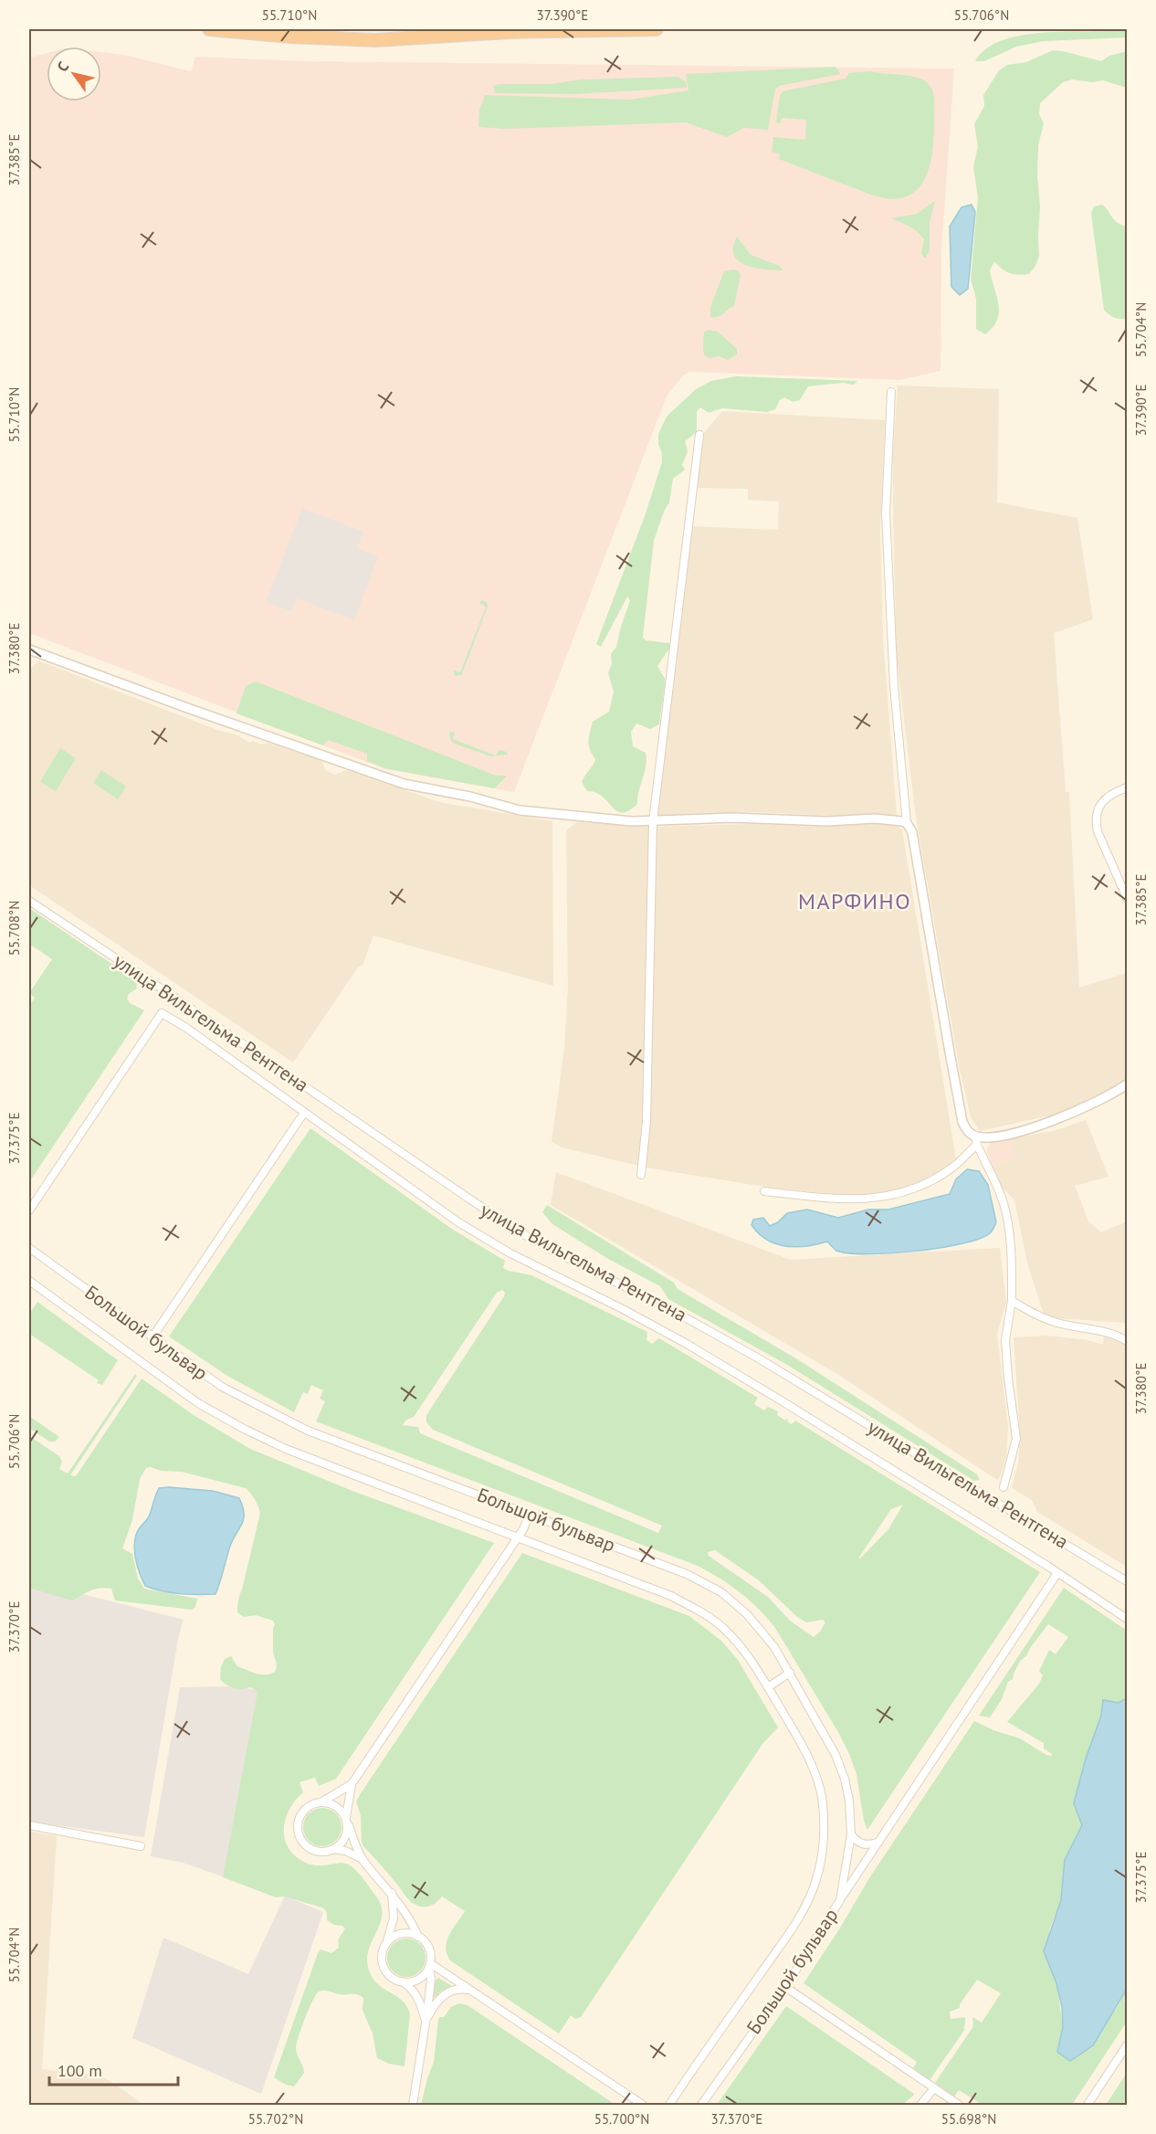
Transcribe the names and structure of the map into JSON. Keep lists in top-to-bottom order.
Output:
{
  "streets": {
    "street": ["улица Вильгельма Рентгена", "Большой бульвар"]
  },
  "districts": ["МАРФИНО"],
  "scale_bar": "100 m",
  "north": "top left",
  "coordinates": [
    "55.710°N",
    "37.390°E",
    "55.706°N",
    "37.385°E",
    "55.704°N",
    "37.380°E",
    "55.708°N",
    "37.375°E",
    "37.370°E",
    "55.702°N",
    "55.700°N",
    "55.698°N"
  ]
}
